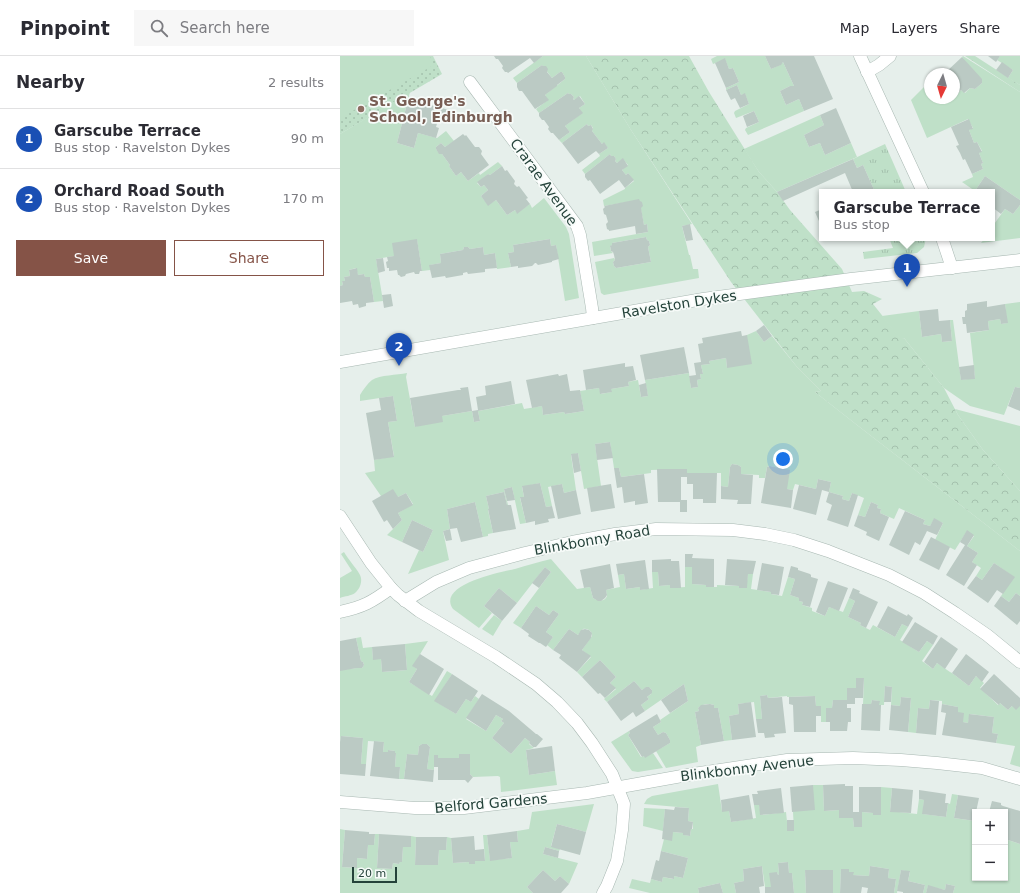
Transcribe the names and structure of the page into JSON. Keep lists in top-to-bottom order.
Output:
{
  "streets": {
    "street": [
      "Crarae Avenue",
      "Ravelston Dykes",
      "Blinkbonny Road",
      "Blinkbonny Avenue",
      "Belford Gardens"
    ]
  },
  "crossings": [
    ["Crarae Avenue", "Ravelston Dykes"],
    ["Blinkbonny Avenue", "Belford Gardens"]
  ],
  "places": ["St. George's School, Edinburgh"],
  "scale_bar": "20 m",
  "north": "bottom",
  "page": {
    "header": "Pinpoint",
    "search": "Search here",
    "nav": ["Map", "Layers", "Share"],
    "heading": ["Nearby", "2 results"],
    "list": [
      {
        "mark": "1",
        "name": "Garscube Terrace",
        "note": "Bus stop · Ravelston Dykes",
        "value": "90 m"
      },
      {
        "mark": "2",
        "name": "Orchard Road South",
        "note": "Bus stop · Ravelston Dykes",
        "value": "170 m"
      }
    ],
    "popup": ["Garscube Terrace", "Bus stop"],
    "buttons": ["Save", "Share"],
    "pins": ["1", "2"],
    "map_buttons": ["+", "−"],
    "scale": "20 m"
  }
}
